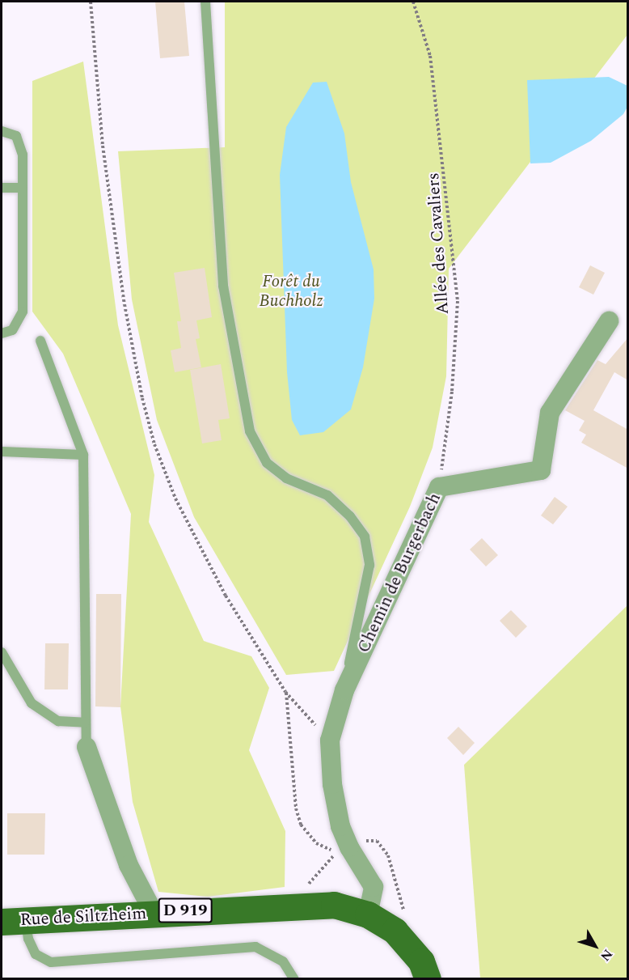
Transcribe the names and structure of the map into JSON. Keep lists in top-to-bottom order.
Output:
{
  "streets": {
    "main road": ["D 919", "Rue de Siltzheim"],
    "street": ["Chemin de Burgerbach"],
    "path": ["Allée des Cavaliers"]
  },
  "crossings": [
    ["Allée des Cavaliers", "Chemin de Burgerbach"],
    ["Chemin de Burgerbach", "D 919"],
    ["Chemin de Burgerbach", "Rue de Siltzheim"],
    ["D 919", "Rue de Siltzheim"]
  ],
  "parks": ["Forêt du Buchholz"],
  "north": "bottom right"
}
